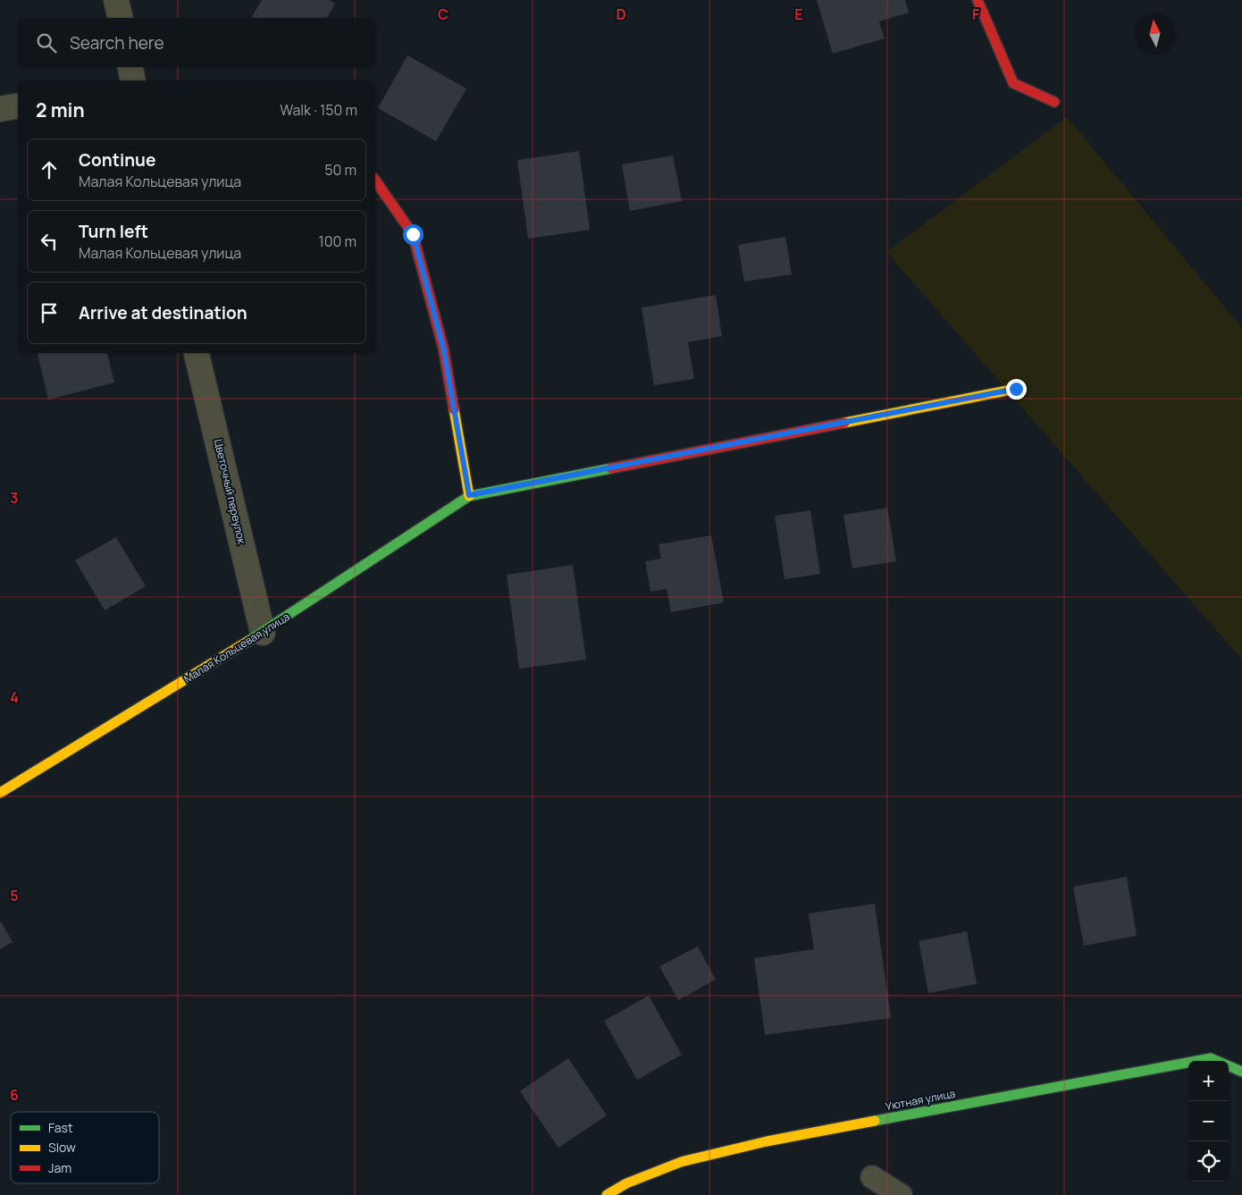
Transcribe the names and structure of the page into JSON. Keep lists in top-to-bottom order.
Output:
{
  "streets": {
    "street": ["Цветочный переулок", "Малая Кольцевая улица", "Уютная улица"]
  },
  "crossings": [
    ["Цветочный переулок", "Малая Кольцевая улица"]
  ],
  "legend": ["Fast", "Slow", "Jam"],
  "north": "top",
  "page": {
    "search": "Search here",
    "heading": ["2 min", "Walk · 150 m"],
    "list": [
      ["Continue", "Малая Кольцевая улица", "50 m"],
      ["Turn left", "Малая Кольцевая улица", "100 m"],
      "Arrive at destination"
    ],
    "map_buttons": ["+", "−"]
  },
  "grid": {
    "columns": [
      "C",
      "D",
      "E",
      "F"
    ],
    "rows": [
      "3",
      "4",
      "5",
      "6"
    ]
  }
}
